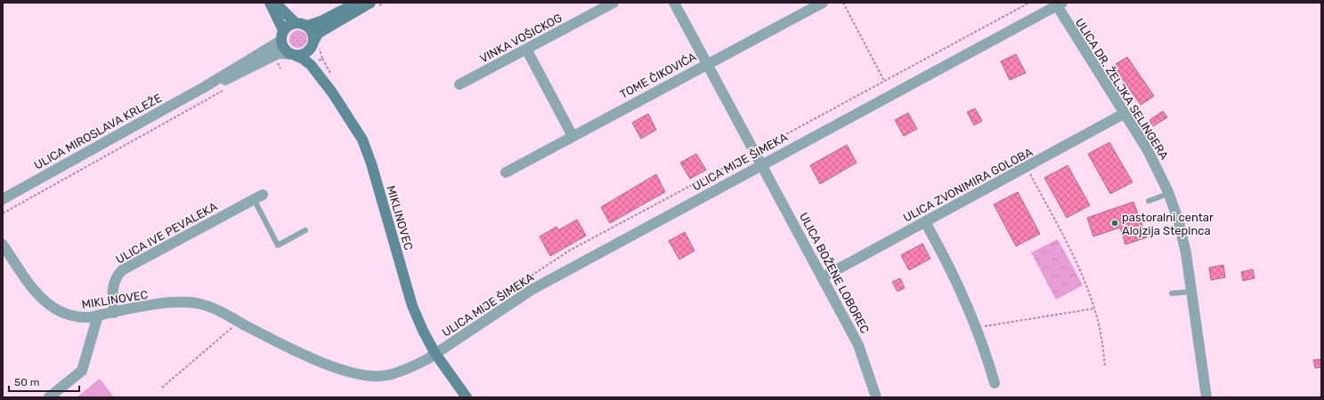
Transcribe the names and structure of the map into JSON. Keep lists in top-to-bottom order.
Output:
{
  "streets": {
    "main road": ["MIKLINOVEC"],
    "street": [
      "VINKA VOŠICKOG",
      "TOME ČIKOVIĆA",
      "ULICA DR. ŽELJKA SELINGERA",
      "ULICA MIROSLAVA KRLEŽE",
      "ULICA MIJE ŠIMEKA",
      "ULICA ZVONIMIRA GOLOBA",
      "ULICA IVE PEVALEKA",
      "ULICA BOŽENE LOBOREC"
    ]
  },
  "crossings": [
    ["TOME ČIKOVIĆA", "ULICA BOŽENE LOBOREC"],
    ["ULICA DR. ŽELJKA SELINGERA", "ULICA MIJE ŠIMEKA"],
    ["ULICA DR. ŽELJKA SELINGERA", "ULICA ZVONIMIRA GOLOBA"],
    ["ULICA MIROSLAVA KRLEŽE", "MIKLINOVEC"],
    ["ULICA MIJE ŠIMEKA", "MIKLINOVEC"],
    ["ULICA MIJE ŠIMEKA", "ULICA BOŽENE LOBOREC"],
    ["ULICA ZVONIMIRA GOLOBA", "ULICA BOŽENE LOBOREC"],
    ["MIKLINOVEC", "ULICA IVE PEVALEKA"]
  ],
  "places": ["pastoralni centar Alojzija Stepinca"],
  "scale_bar": "50 m"
}
